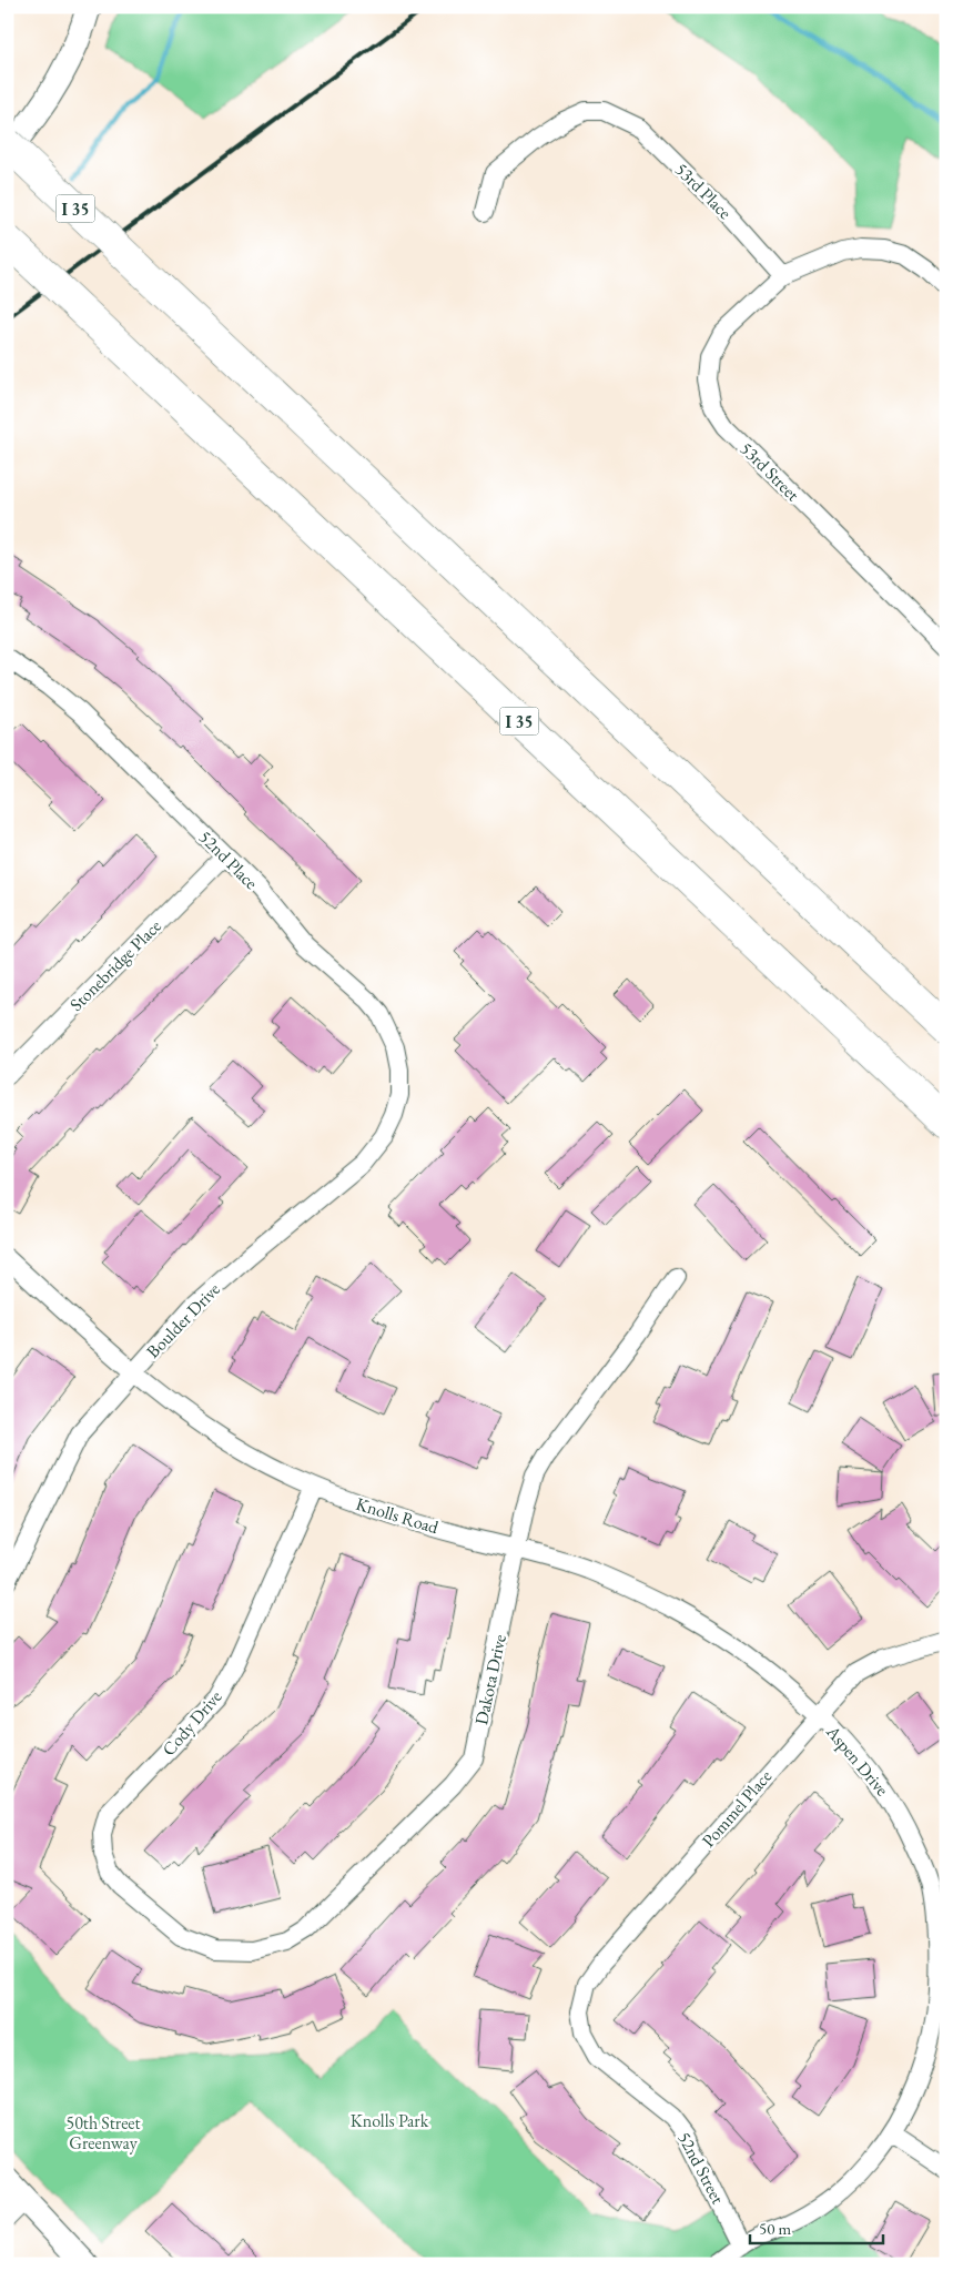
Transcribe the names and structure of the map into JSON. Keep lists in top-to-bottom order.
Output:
{
  "streets": {
    "highway": ["I 35"],
    "street": [
      "53rd Place",
      "53rd Street",
      "52nd Place",
      "Stonebridge Place",
      "Boulder Drive",
      "Knolls Road",
      "Dakota Drive",
      "Cody Drive",
      "Aspen Drive",
      "Pommel Place",
      "52nd Street"
    ]
  },
  "crossings": [
    ["53rd Place", "53rd Street"],
    ["52nd Place", "Stonebridge Place"],
    ["52nd Place", "Boulder Drive"],
    ["Boulder Drive", "Knolls Road"],
    ["Knolls Road", "Dakota Drive"],
    ["Knolls Road", "Cody Drive"],
    ["Knolls Road", "Aspen Drive"],
    ["Knolls Road", "Pommel Place"],
    ["Dakota Drive", "Cody Drive"],
    ["Aspen Drive", "Pommel Place"],
    ["Aspen Drive", "52nd Street"],
    ["Pommel Place", "52nd Street"]
  ],
  "parks": ["Knolls Park", "50th Street Greenway"],
  "scale_bar": "50 m"
}
